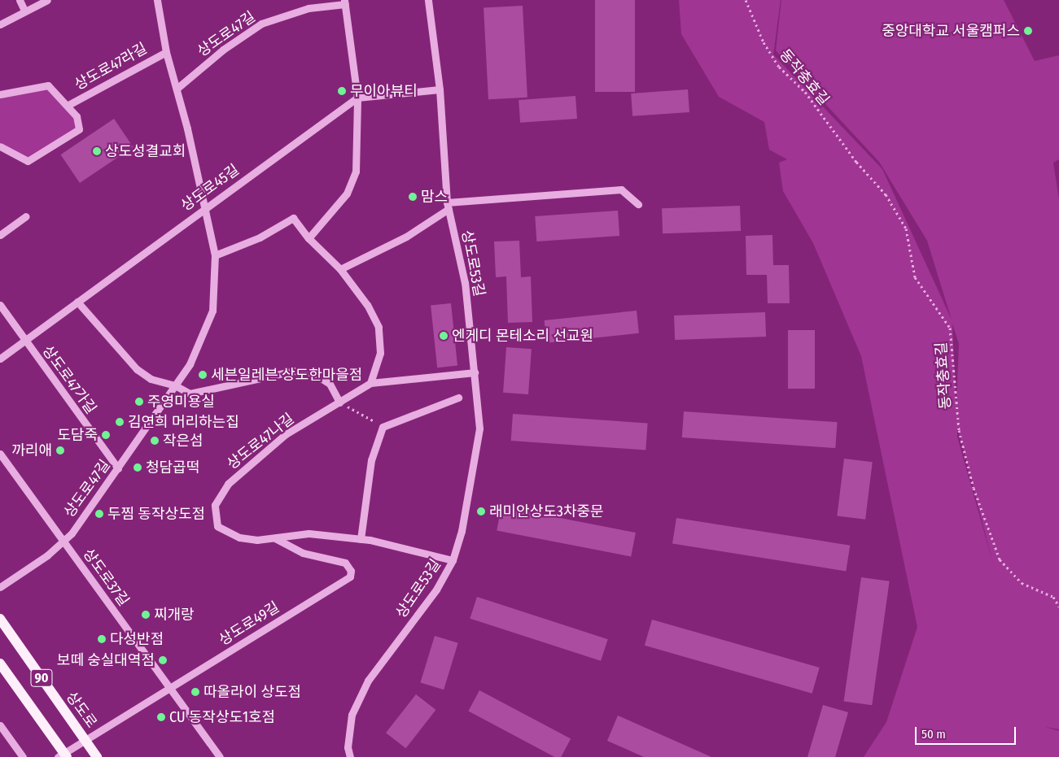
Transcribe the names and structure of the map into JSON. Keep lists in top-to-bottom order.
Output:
{
  "streets": {
    "main road": ["90", "상도로"],
    "street": [
      "상도로47길",
      "상도로47라길",
      "상도로45길",
      "상도로53길",
      "상도로47가길",
      "상도로47나길",
      "상도로37길",
      "상도로49길"
    ],
    "path": ["동작충효길"]
  },
  "crossings": [
    ["상도로47길", "상도로47라길"],
    ["상도로47길", "상도로45길"],
    ["상도로47길", "상도로47가길"],
    ["상도로47길", "상도로37길"],
    ["상도로45길", "상도로47가길"],
    ["상도로53길", "상도로47나길"],
    ["상도로47나길", "상도로49길"],
    ["상도로37길", "상도로49길"],
    ["상도로49길", "90"],
    ["상도로49길", "상도로"]
  ],
  "places": [
    "중앙대학교 서울캠퍼스",
    "무이아뷰티",
    "상도성결교회",
    "맘스",
    "엔게디 몬테소리 선교원",
    "세븐일레븐 상도한마을점",
    "주영미용실",
    "김연희 머리하는집",
    "도담죽",
    "작은섬",
    "까리애",
    "청담곱떡",
    "래미안상도3차중문",
    "두찜 동작상도점",
    "찌개랑",
    "다성반점",
    "보떼 숭실대역점",
    "따올라이 상도점",
    "CU 동작상도1호점"
  ],
  "scale_bar": "50 m"
}
